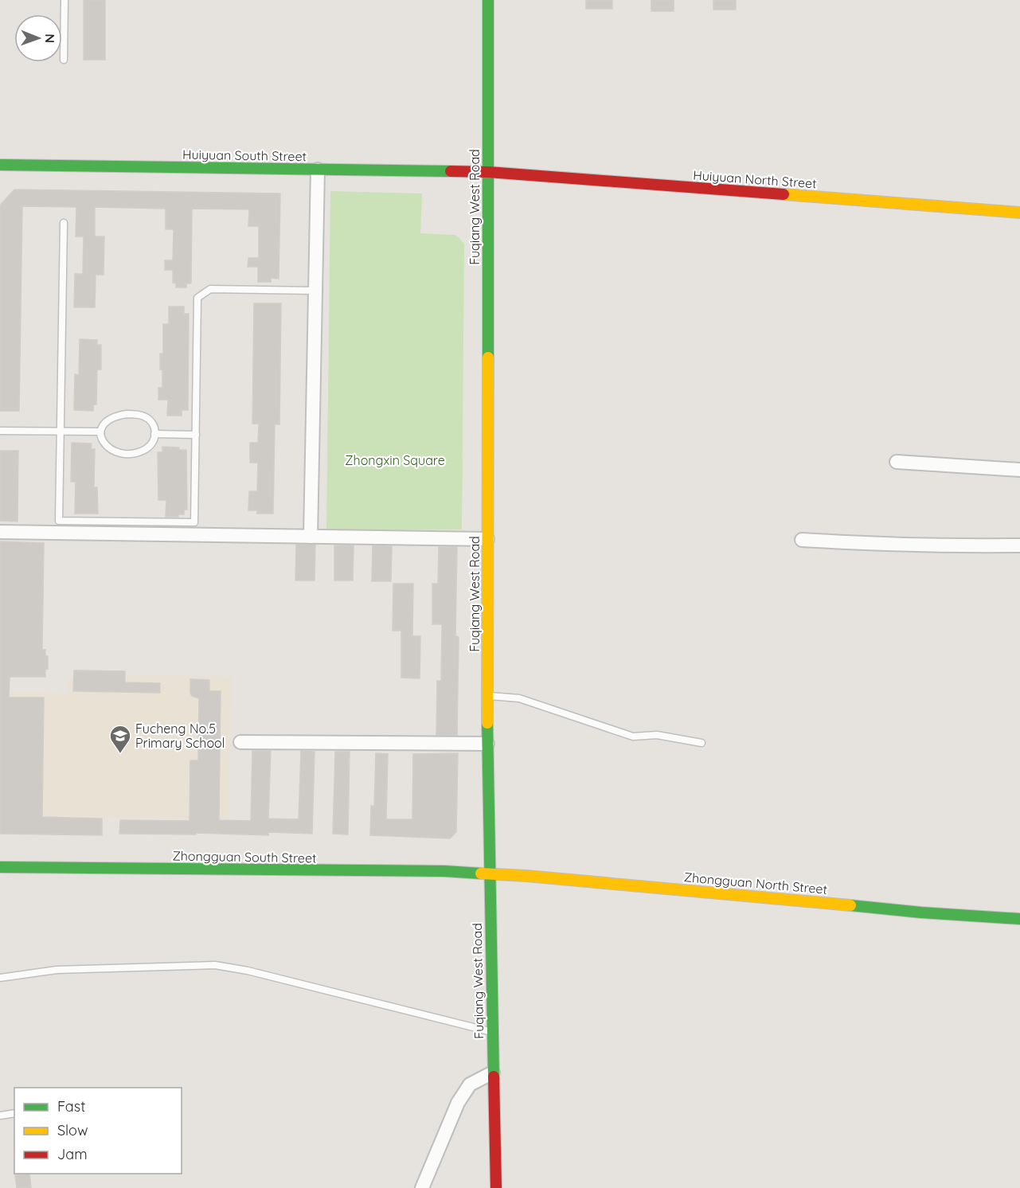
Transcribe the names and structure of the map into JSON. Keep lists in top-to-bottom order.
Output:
{
  "streets": {
    "street": [
      "Huiyuan South Street",
      "Huiyuan North Street",
      "Fuqiang West Road",
      "Zhongguan South Street",
      "Zhongguan North Street"
    ]
  },
  "crossings": [
    ["Huiyuan South Street", "Huiyuan North Street"],
    ["Huiyuan South Street", "Fuqiang West Road"],
    ["Huiyuan North Street", "Fuqiang West Road"],
    ["Fuqiang West Road", "Zhongguan South Street"],
    ["Fuqiang West Road", "Zhongguan North Street"],
    ["Zhongguan South Street", "Zhongguan North Street"]
  ],
  "parks": ["Zhongxin Square"],
  "places": {
    "school or university": ["Fucheng No.5 Primary School"]
  },
  "legend": ["Fast", "Slow", "Jam"],
  "north": "right"
}
